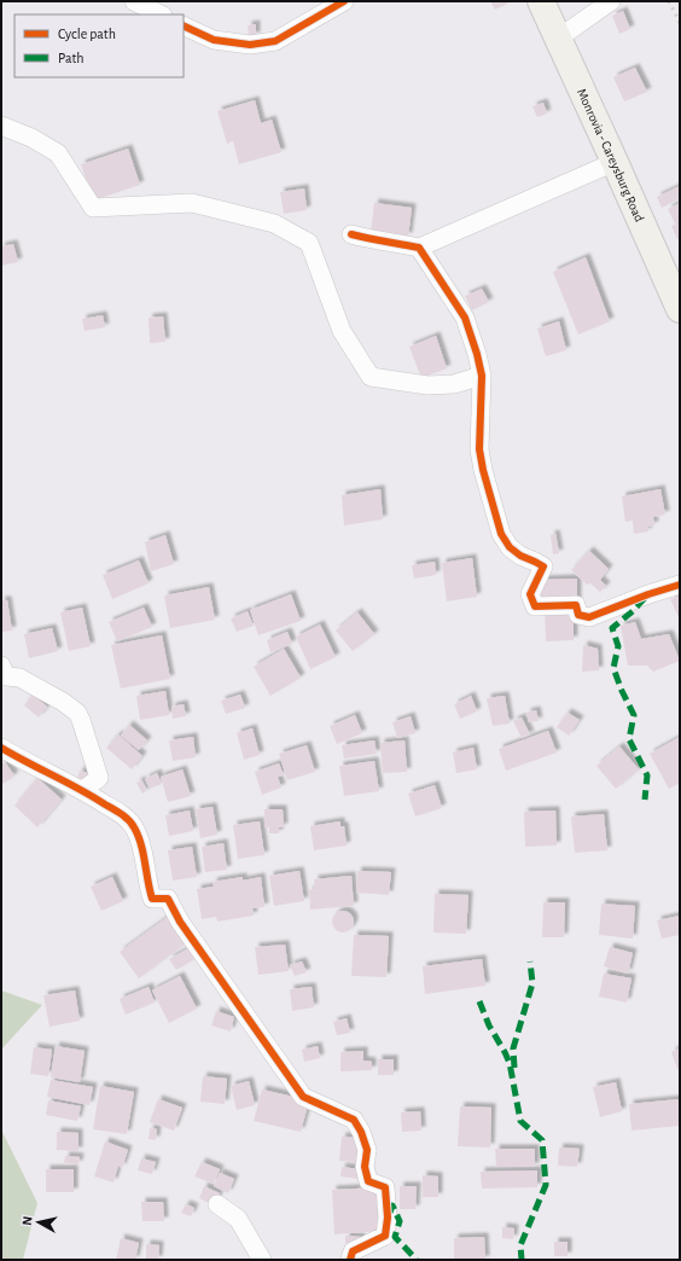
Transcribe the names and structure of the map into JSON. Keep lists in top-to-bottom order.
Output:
{
  "streets": {
    "main road": ["Monrovia - Careysburg Road"]
  },
  "legend": ["Cycle path", "Path"],
  "north": "left"
}
